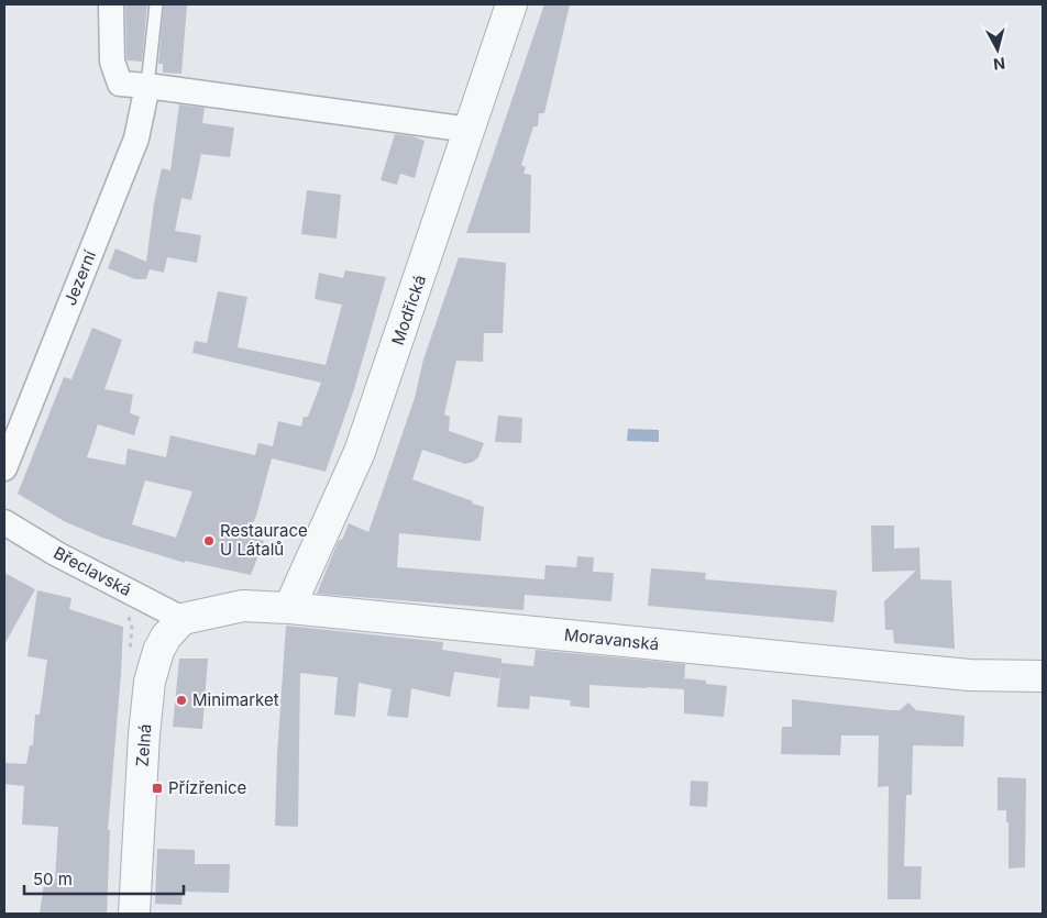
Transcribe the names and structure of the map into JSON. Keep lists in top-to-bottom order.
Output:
{
  "streets": {
    "street": [
      "Jezerní",
      "Modřická",
      "Břeclavská",
      "Moravanská",
      "Zelná"
    ]
  },
  "crossings": [
    ["Modřická", "Moravanská"],
    ["Břeclavská", "Moravanská"],
    ["Břeclavská", "Zelná"],
    ["Moravanská", "Zelná"]
  ],
  "places": {
    "other": ["Restaurace U Látalů", "Minimarket"],
    "transit": ["Přízřenice"]
  },
  "scale_bar": "50 m",
  "north": "bottom"
}
